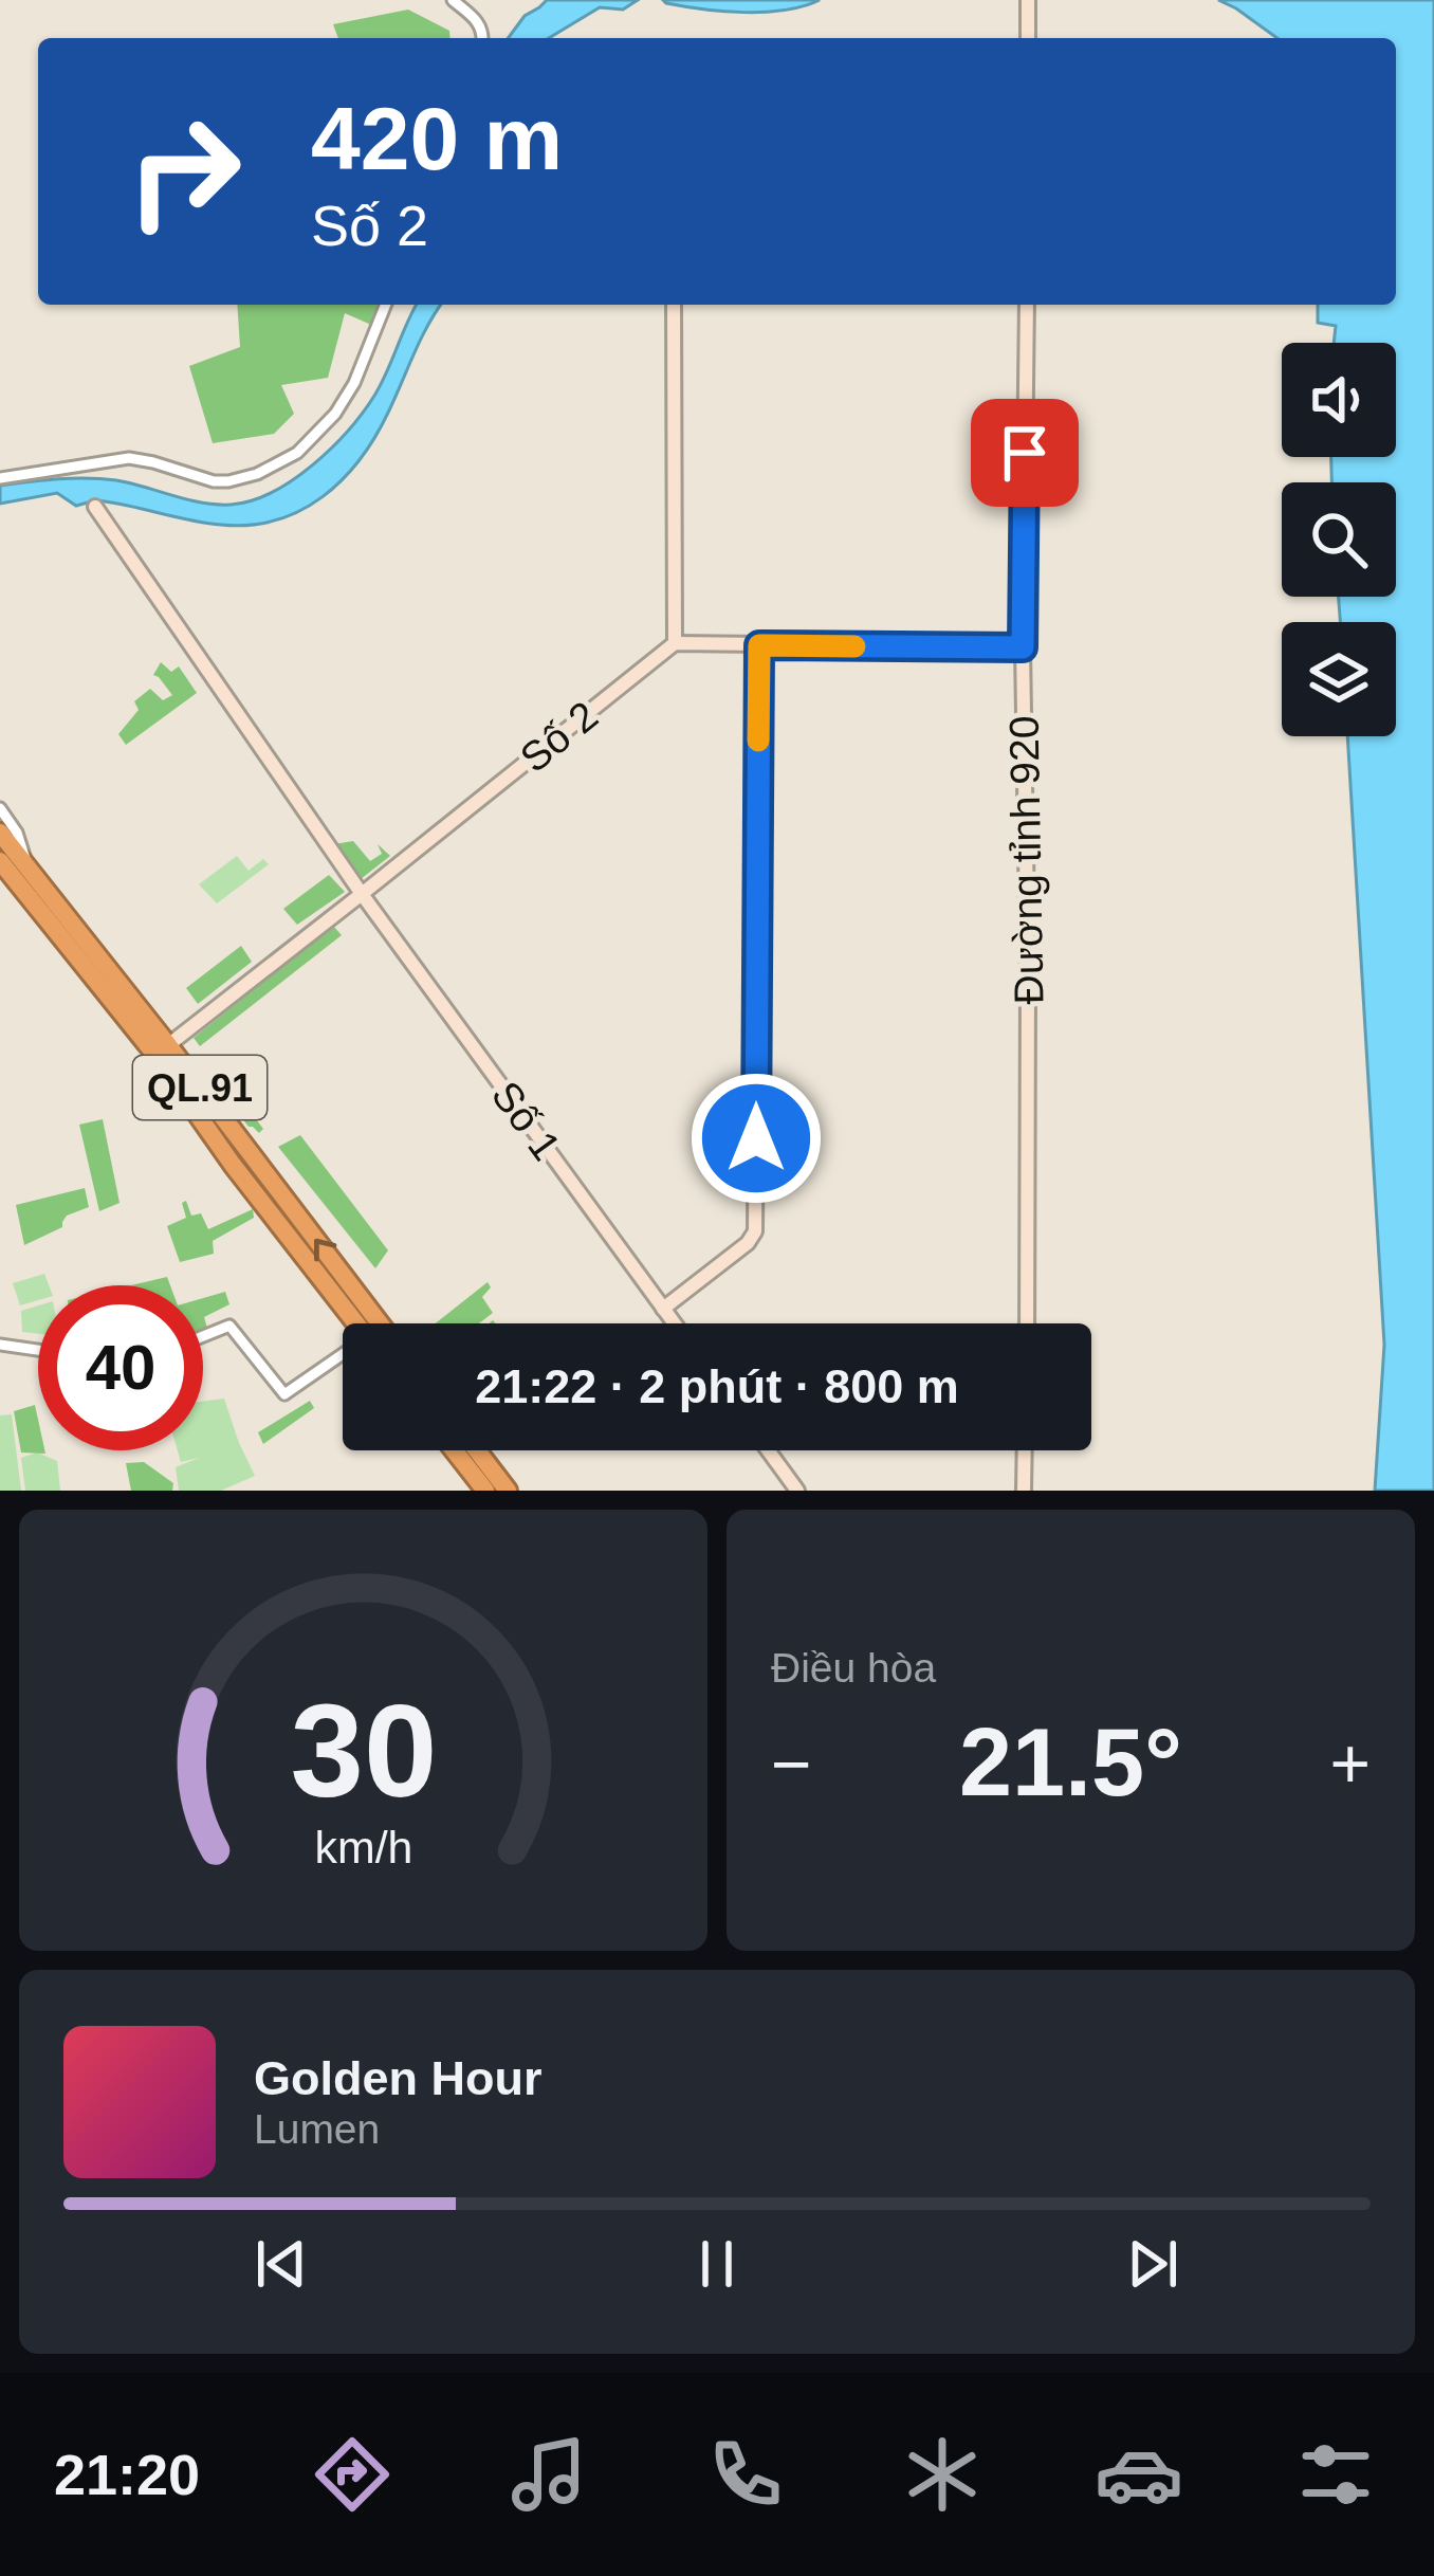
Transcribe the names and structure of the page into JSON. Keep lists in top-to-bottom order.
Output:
{
  "streets": {
    "highway": ["QL.91"],
    "street": ["Số 2", "Đường tỉnh 920", "Số 1"]
  },
  "crossings": [
    ["Số 2", "QL.91"],
    ["Số 2", "Số 1"]
  ],
  "page": {
    "turn": ["420 m", "Số 2"],
    "limit": "40",
    "trip": "21:22 · 2 phút · 800 m",
    "tile": "Điều hòa",
    "heat": ["−", "21.5°", "+"],
    "song": ["Golden Hour", "Lumen"],
    "tabs": "21:20",
    "gauge": ["30", "km/h"]
  }
}
